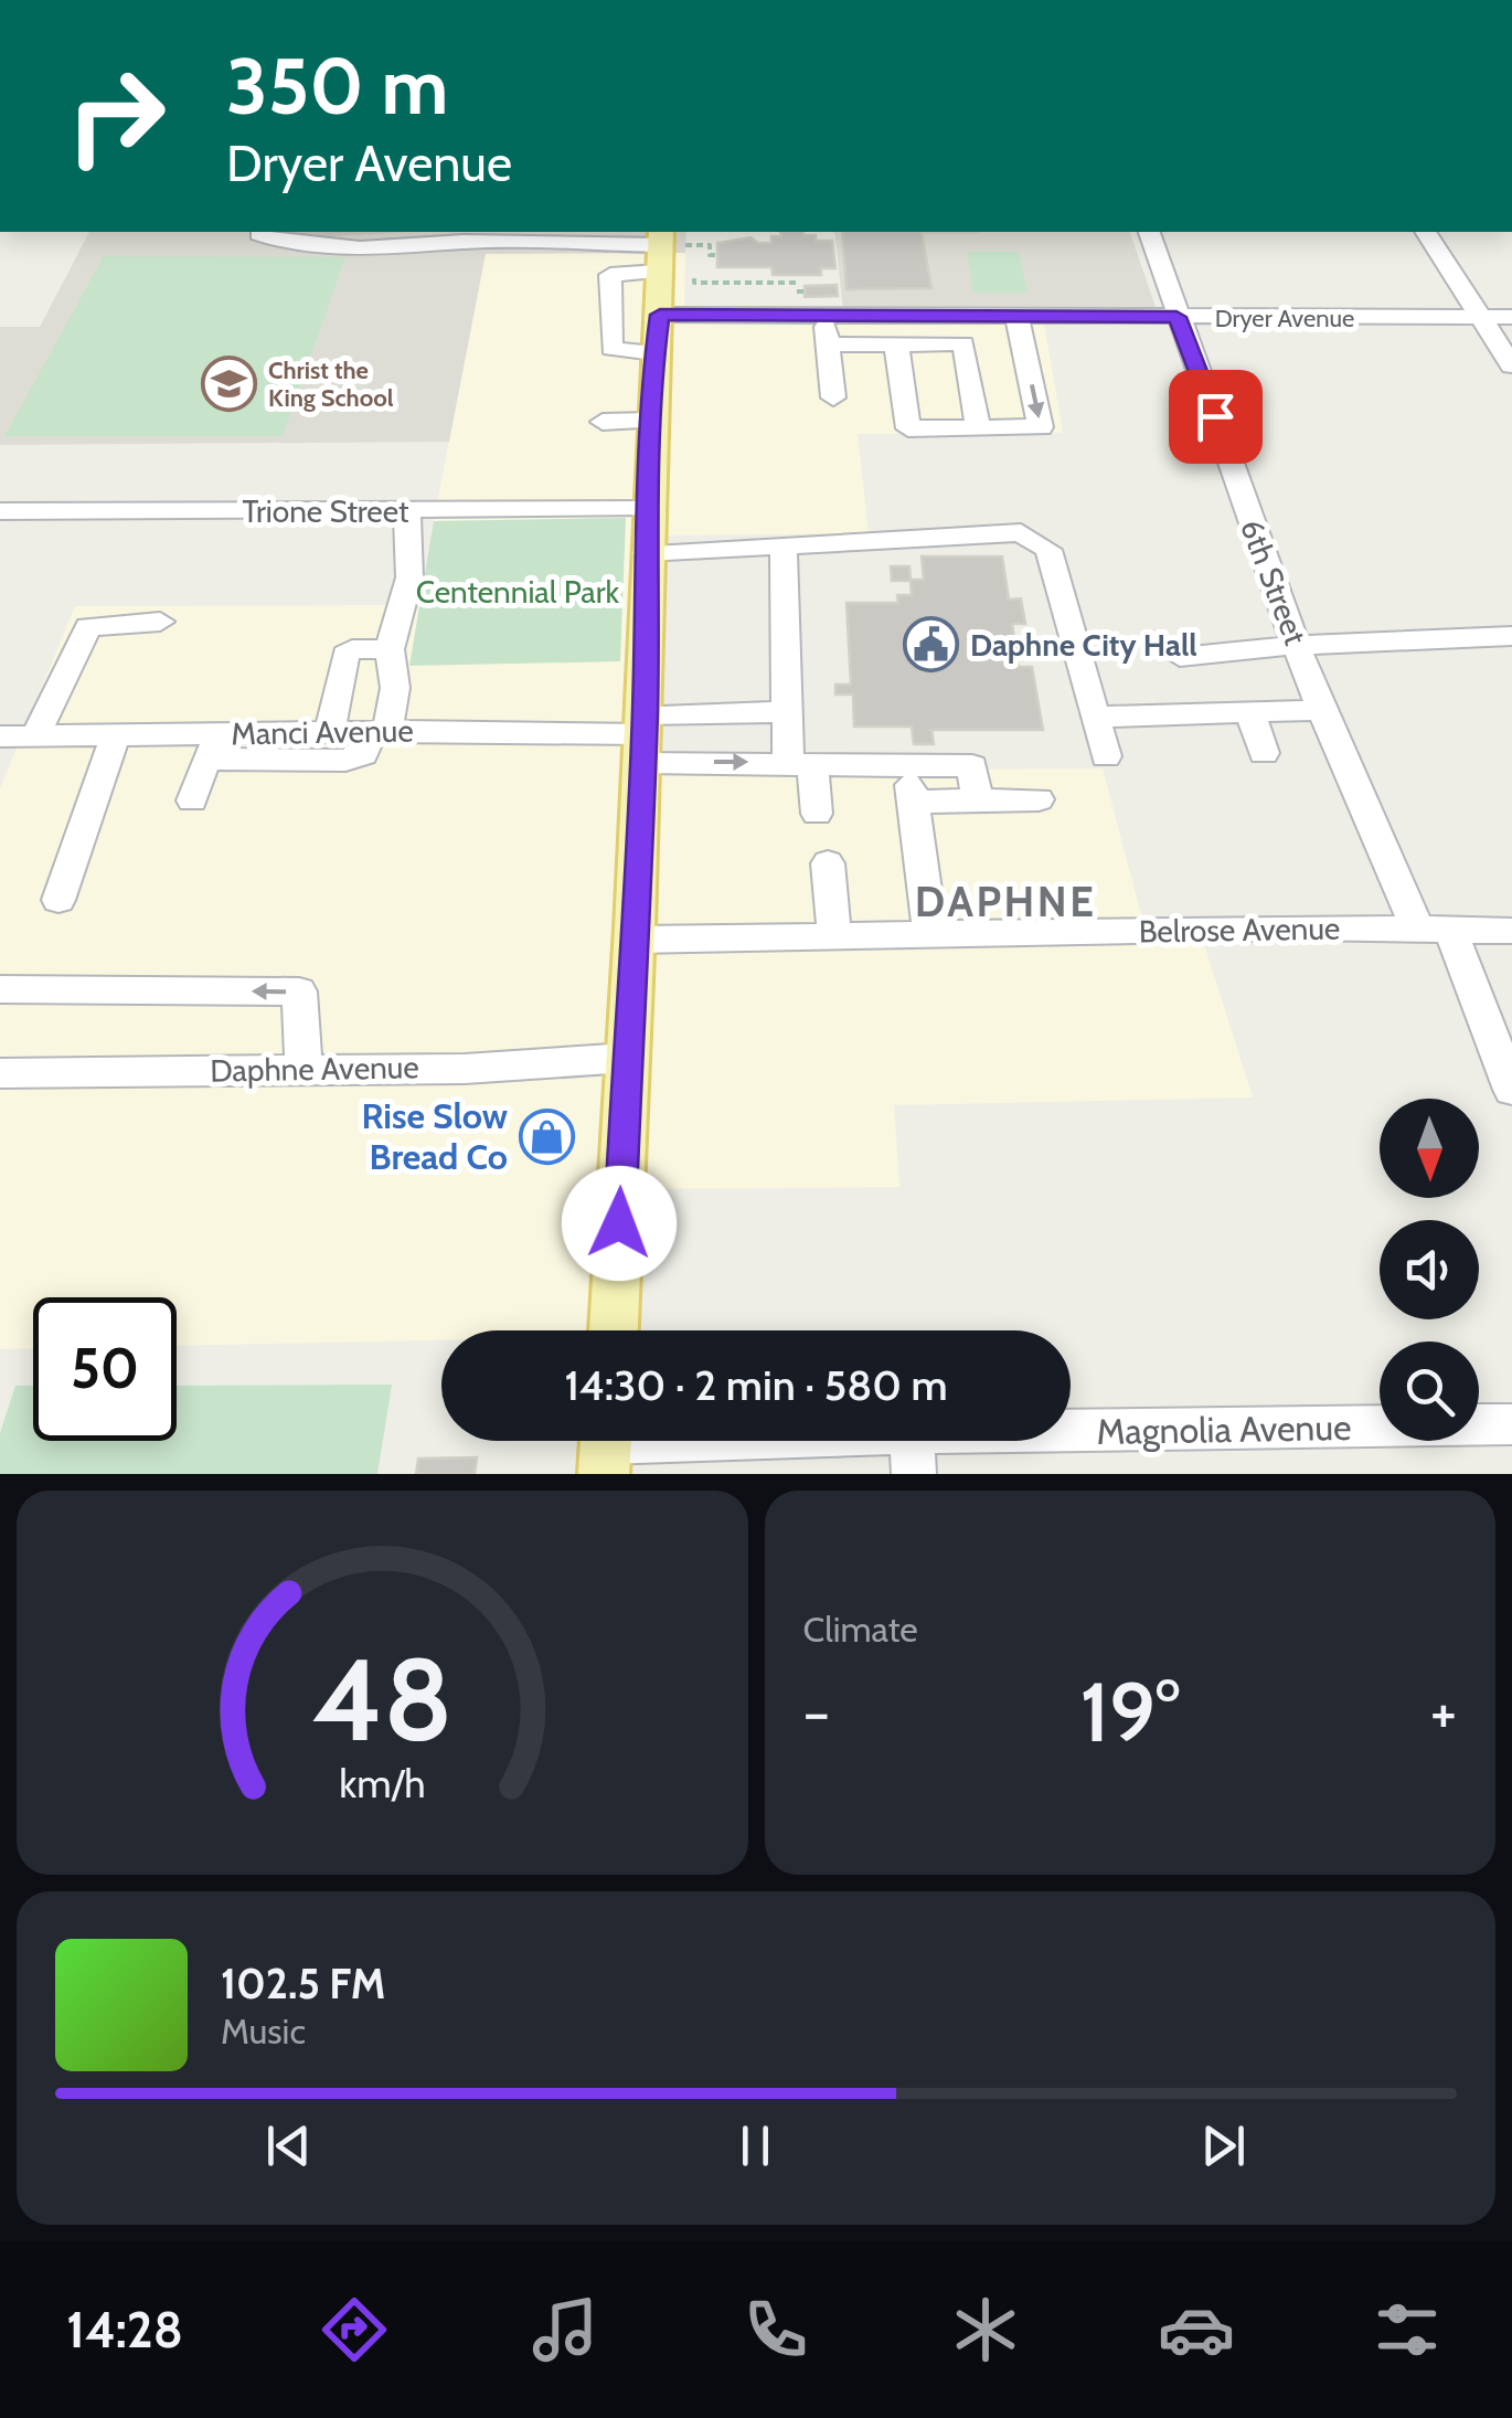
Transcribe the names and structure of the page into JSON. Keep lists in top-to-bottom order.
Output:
{
  "streets": {
    "street": [
      "Dryer Avenue",
      "Trione Street",
      "6th Street",
      "Manci Avenue",
      "Belrose Avenue",
      "Daphne Avenue",
      "Magnolia Avenue"
    ]
  },
  "crossings": [
    ["Dryer Avenue", "6th Street"],
    ["6th Street", "Belrose Avenue"]
  ],
  "districts": ["DAPHNE"],
  "parks": ["Centennial Park"],
  "places": {
    "school or university": ["Christ the King School"],
    "public building": ["Daphne City Hall"],
    "shop": ["Rise Slow Bread Co"]
  },
  "north": "bottom",
  "page": {
    "turn": ["350 m", "Dryer Avenue"],
    "limit": "50",
    "trip": "14:30 · 2 min · 580 m",
    "tile": "Climate",
    "heat": ["−", "19°", "+"],
    "song": ["102.5 FM", "Music"],
    "tabs": "14:28",
    "gauge": ["48", "km/h"]
  }
}
